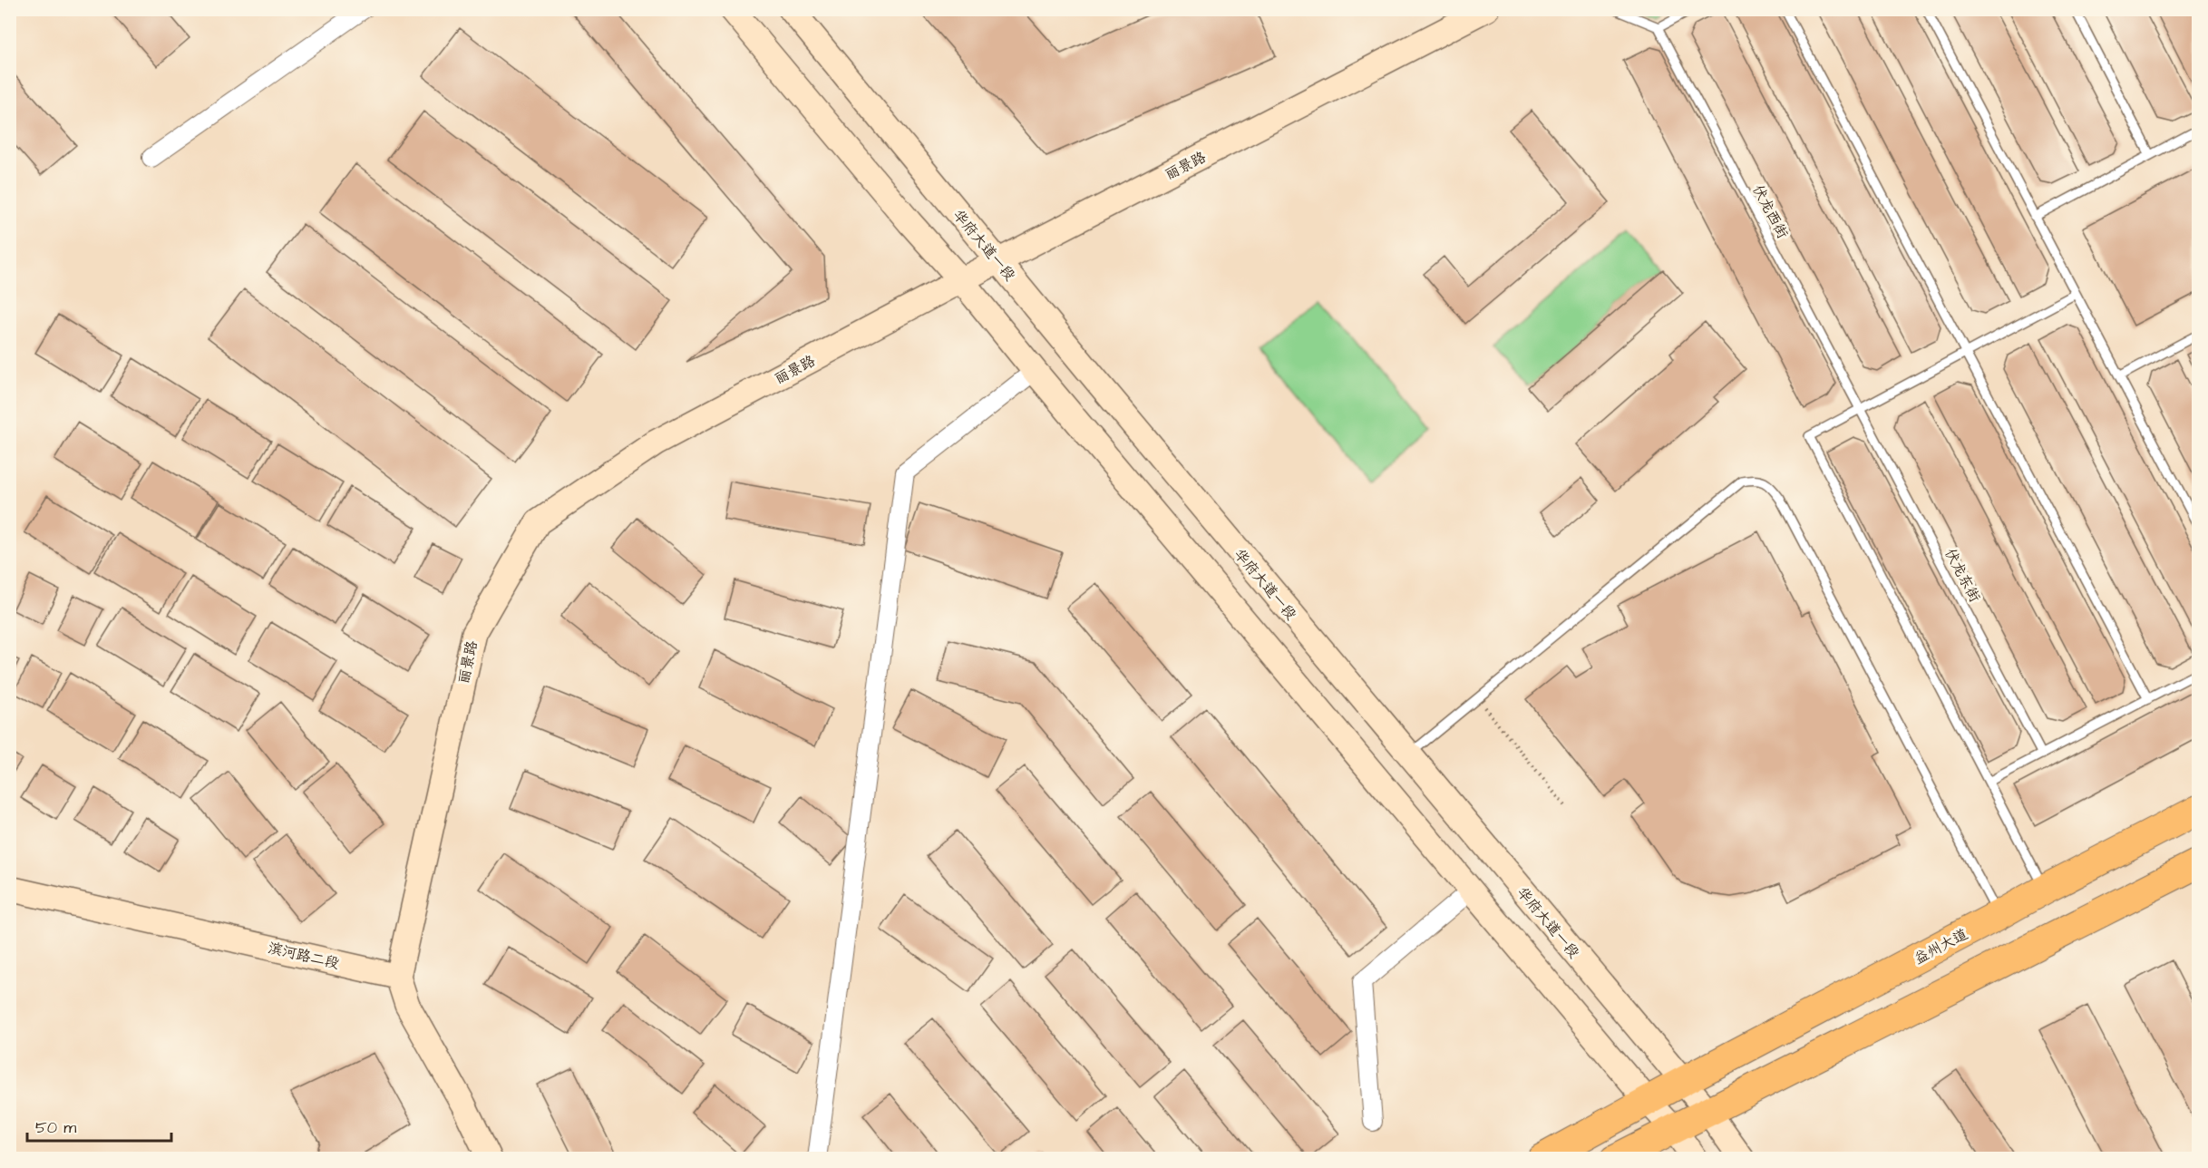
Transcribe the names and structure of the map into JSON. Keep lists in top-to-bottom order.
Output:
{
  "streets": {
    "main road": [
      "丽景路",
      "华府大道一段",
      "益州大道",
      "滨河路二段"
    ],
    "lane": ["伏龙西街", "伏龙东街"]
  },
  "crossings": [
    ["丽景路", "华府大道一段"],
    ["丽景路", "滨河路二段"],
    ["伏龙西街", "伏龙东街"],
    ["华府大道一段", "益州大道"]
  ],
  "scale_bar": "50 m"
}
